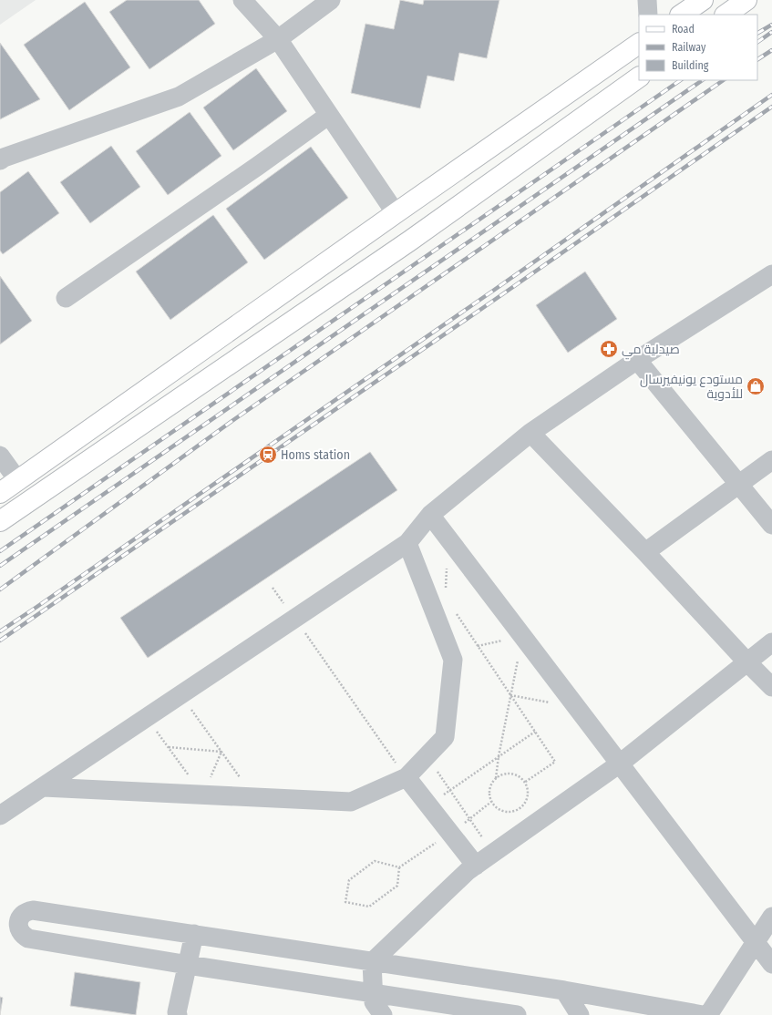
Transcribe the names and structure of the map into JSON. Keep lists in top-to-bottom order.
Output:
{
  "places": {
    "pharmacy": ["صيدلية مي"],
    "shop": ["مستودع يونيفيرسال للأدوية"],
    "station": ["Homs station"]
  },
  "legend": ["Road", "Railway", "Building"]
}
